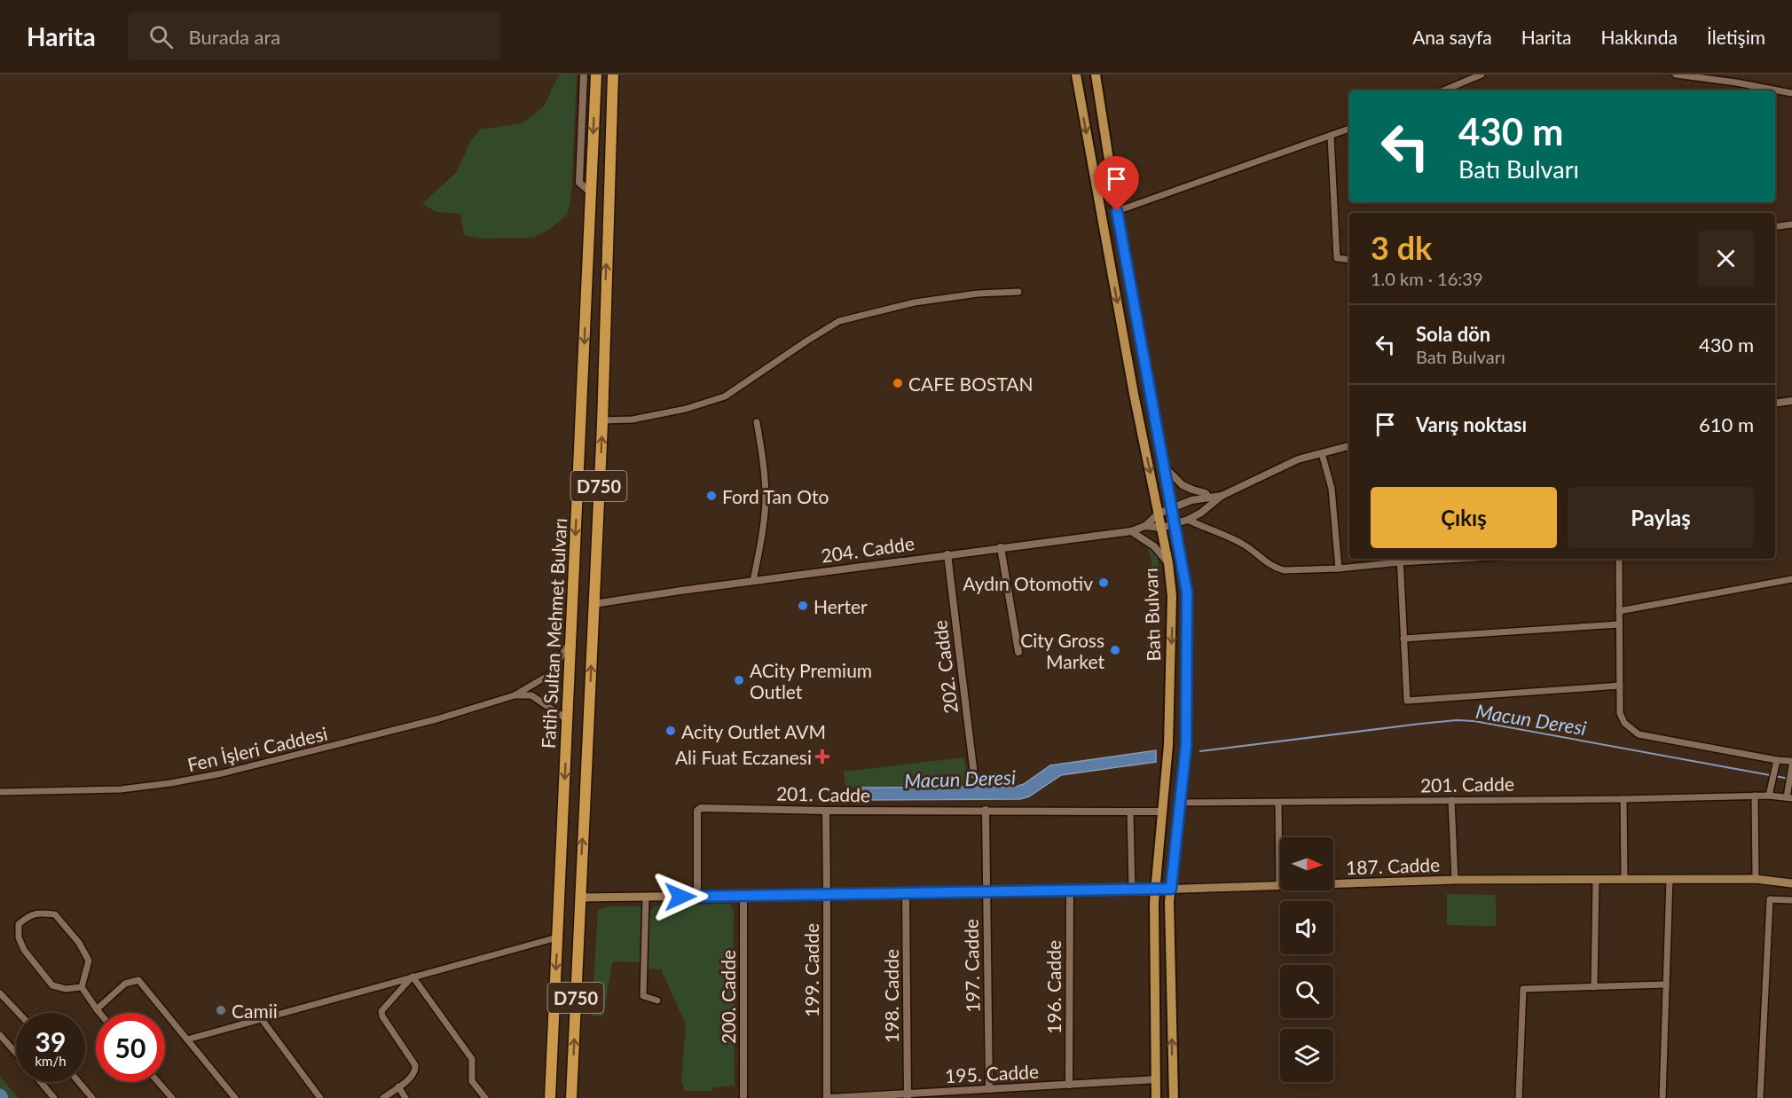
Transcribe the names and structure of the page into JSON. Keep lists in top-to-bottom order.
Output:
{
  "streets": {
    "highway": ["D750", "Fatih Sultan Mehmet Bulvarı"],
    "main road": ["Batı Bulvarı", "187. Cadde"],
    "street": [
      "204. Cadde",
      "202. Cadde",
      "Fen İşleri Caddesi",
      "201. Cadde",
      "197. Cadde",
      "199. Cadde",
      "196. Cadde",
      "198. Cadde",
      "200. Cadde",
      "195. Cadde"
    ]
  },
  "crossings": [
    ["204. Cadde", "Batı Bulvarı"],
    ["204. Cadde", "Fatih Sultan Mehmet Bulvarı"],
    ["204. Cadde", "202. Cadde"],
    ["Batı Bulvarı", "201. Cadde"],
    ["Batı Bulvarı", "187. Cadde"],
    ["Batı Bulvarı", "195. Cadde"],
    ["Fatih Sultan Mehmet Bulvarı", "Fen İşleri Caddesi"],
    ["Fatih Sultan Mehmet Bulvarı", "187. Cadde"],
    ["201. Cadde", "187. Cadde"],
    ["201. Cadde", "197. Cadde"],
    ["201. Cadde", "199. Cadde"],
    ["187. Cadde", "197. Cadde"],
    ["187. Cadde", "199. Cadde"],
    ["187. Cadde", "196. Cadde"],
    ["187. Cadde", "198. Cadde"],
    ["187. Cadde", "200. Cadde"],
    ["197. Cadde", "195. Cadde"],
    ["199. Cadde", "195. Cadde"],
    ["196. Cadde", "195. Cadde"],
    ["198. Cadde", "195. Cadde"]
  ],
  "water": ["Macun Deresi"],
  "places": {
    "other": [
      "CAFE BOSTAN",
      "Ford Tan Oto",
      "Aydın Otomotiv",
      "Herter",
      "City Gross Market",
      "ACity Premium Outlet",
      "Acity Outlet AVM",
      "Camii"
    ],
    "health": ["Ali Fuat Eczanesi"]
  },
  "north": "right",
  "page": {
    "header": "Harita",
    "search": "Burada ara",
    "nav": [
      "Ana sayfa",
      "Harita",
      "Hakkında",
      "İletişim"
    ],
    "turn": ["430 m", "Batı Bulvarı"],
    "heading": ["3 dk", "1.0 km · 16:39"],
    "list": [
      {
        "name": "Sola dön",
        "note": "Batı Bulvarı",
        "value": "430 m"
      },
      {
        "name": "Varış noktası",
        "value": "610 m"
      }
    ],
    "buttons": ["Çıkış", "Paylaş"],
    "speed": "39 km/h",
    "limit": "50"
  }
}
